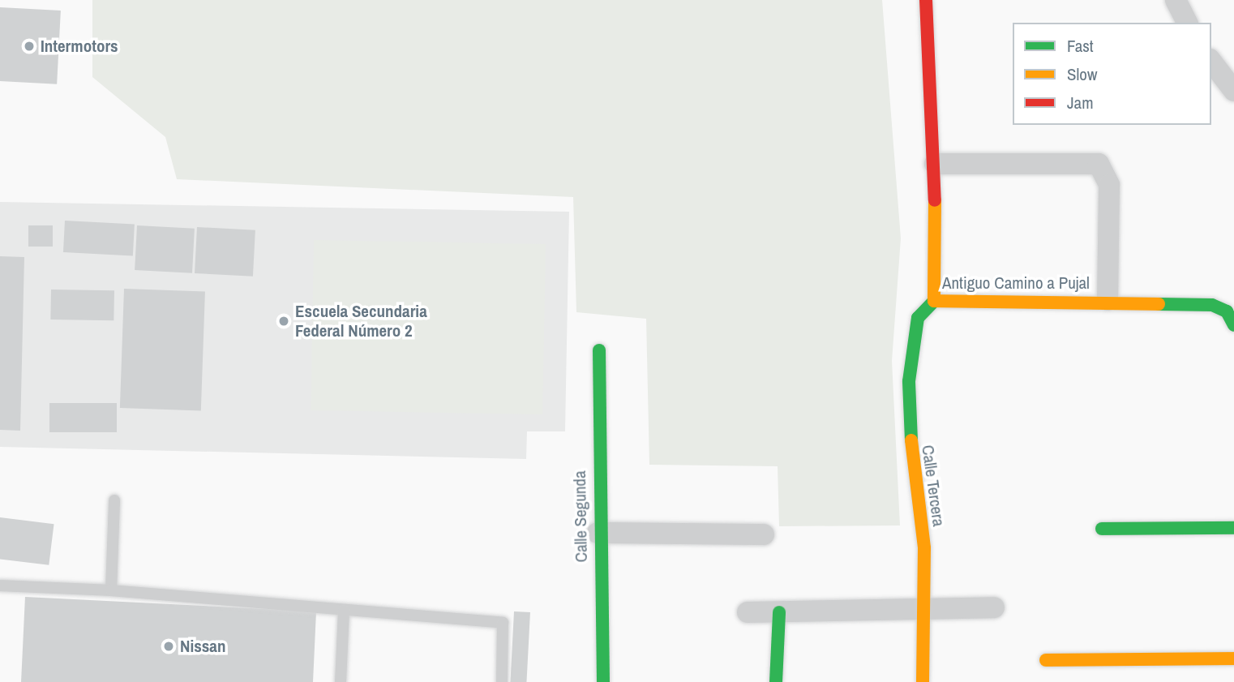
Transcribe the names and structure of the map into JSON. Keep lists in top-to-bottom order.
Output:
{
  "streets": {
    "street": ["Antiguo Camino a Pujal", "Calle Tercera", "Calle Segunda"]
  },
  "crossings": [
    ["Antiguo Camino a Pujal", "Calle Tercera"]
  ],
  "places": ["Intermotors", "Escuela Secundaria Federal Número 2", "Nissan"],
  "legend": ["Fast", "Slow", "Jam"]
}
